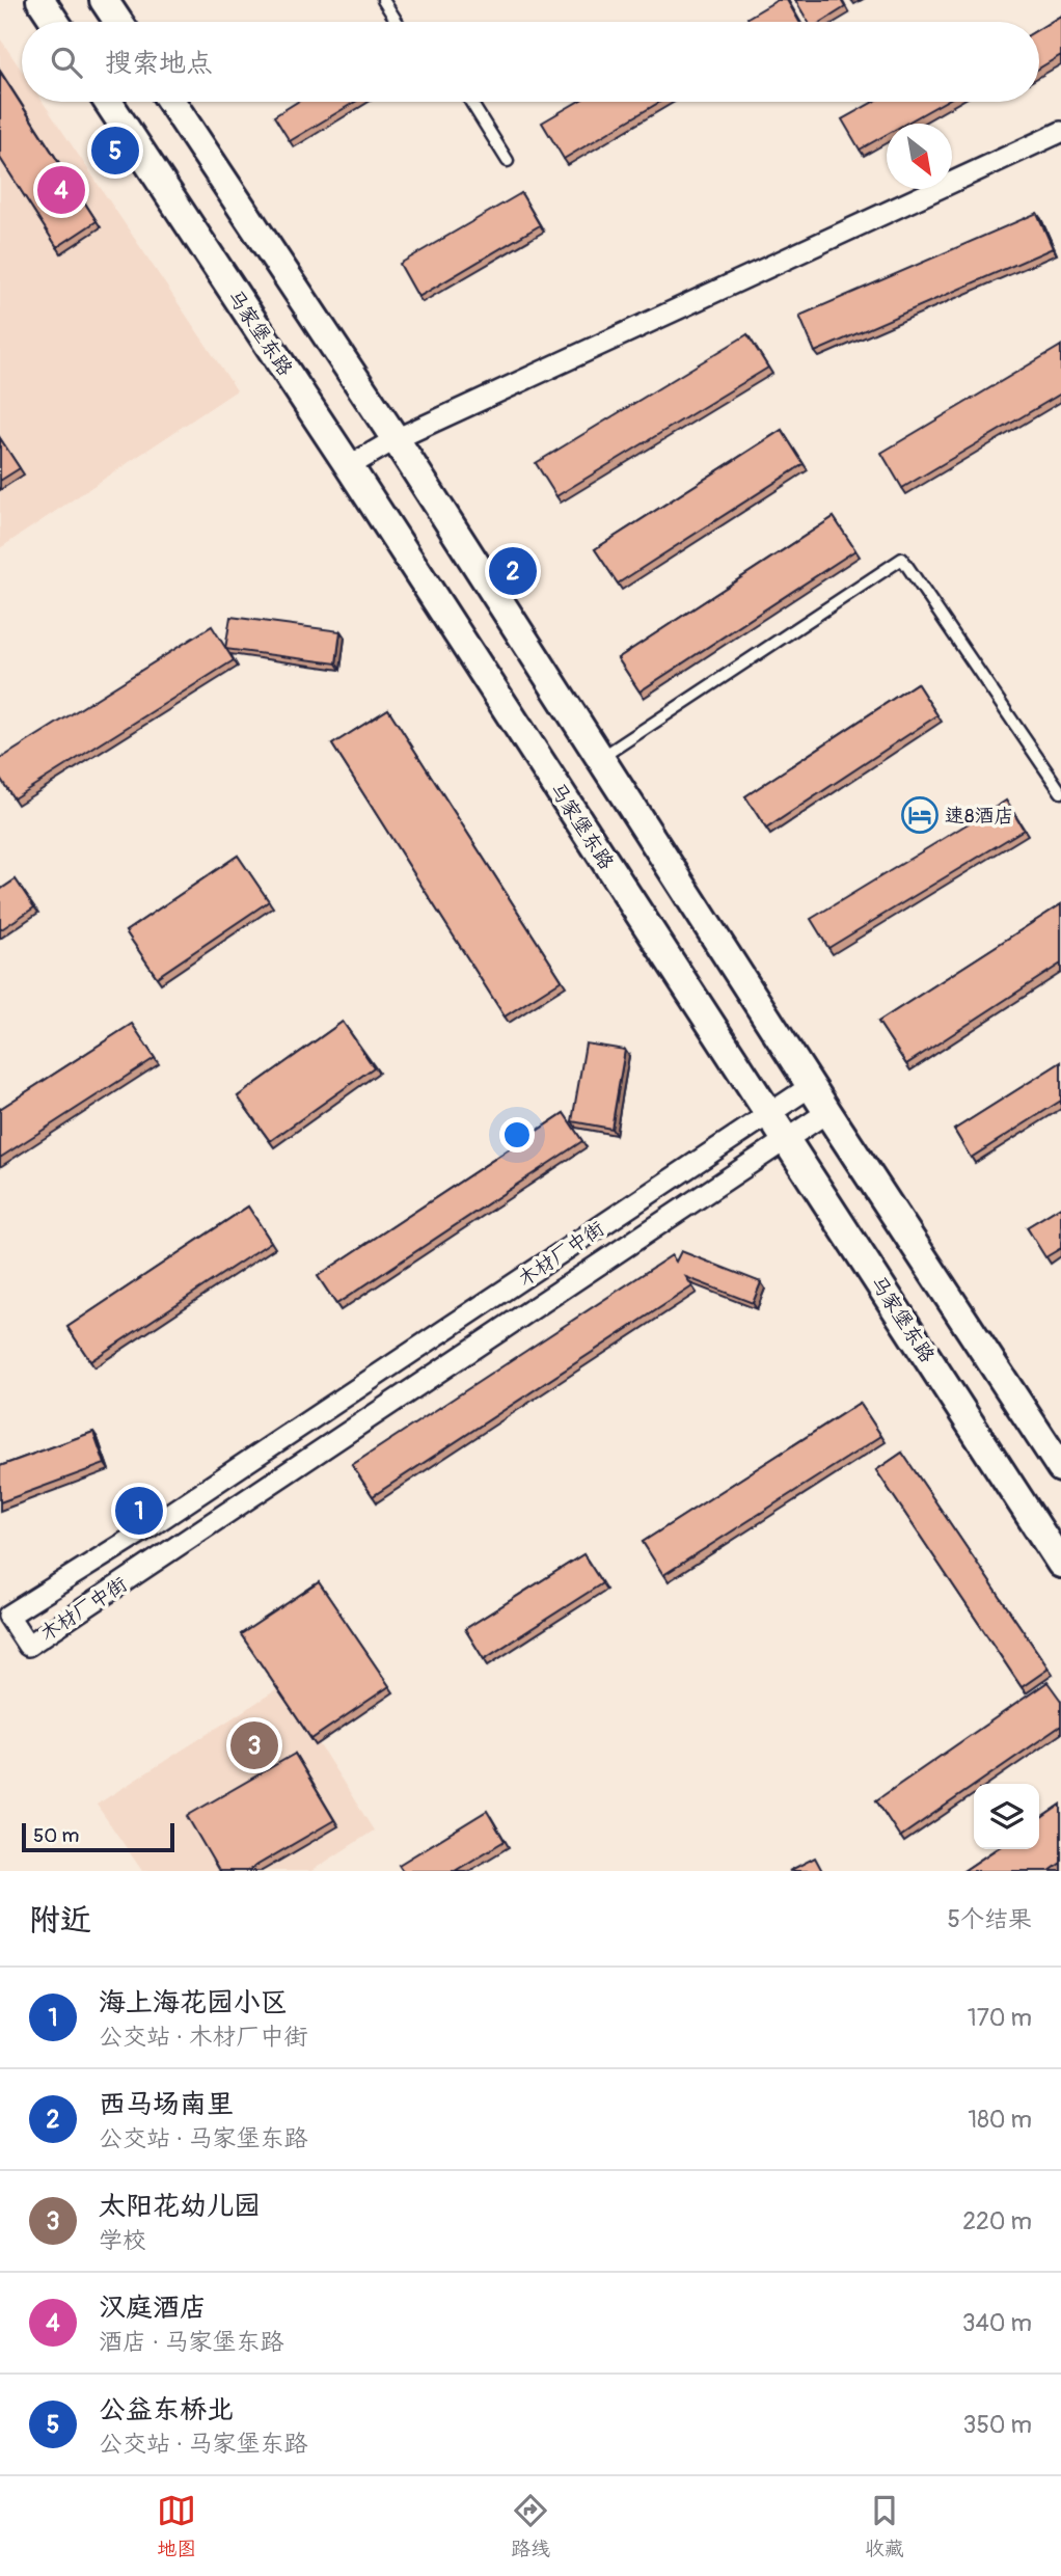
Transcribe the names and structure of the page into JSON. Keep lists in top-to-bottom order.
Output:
{
  "streets": {
    "main road": ["马家堡东路"],
    "street": ["木材厂中街"]
  },
  "crossings": [
    ["马家堡东路", "木材厂中街"]
  ],
  "places": {
    "hotel": ["速8酒店"]
  },
  "scale_bar": "50 m",
  "north": "bottom right",
  "page": {
    "search": "搜索地点",
    "pins": [
      "5",
      "4",
      "2",
      "1",
      "3"
    ],
    "scale": "50 m",
    "heading": ["附近", "5个结果"],
    "list": [
      {
        "mark": "1",
        "name": "海上海花园小区",
        "note": "公交站 · 木材厂中街",
        "value": "170 m"
      },
      {
        "mark": "2",
        "name": "西马场南里",
        "note": "公交站 · 马家堡东路",
        "value": "180 m"
      },
      {
        "mark": "3",
        "name": "太阳花幼儿园",
        "note": "学校",
        "value": "220 m"
      },
      {
        "mark": "4",
        "name": "汉庭酒店",
        "note": "酒店 · 马家堡东路",
        "value": "340 m"
      },
      {
        "mark": "5",
        "name": "公益东桥北",
        "note": "公交站 · 马家堡东路",
        "value": "350 m"
      }
    ],
    "nav": ["地图", "路线", "收藏"]
  }
}
